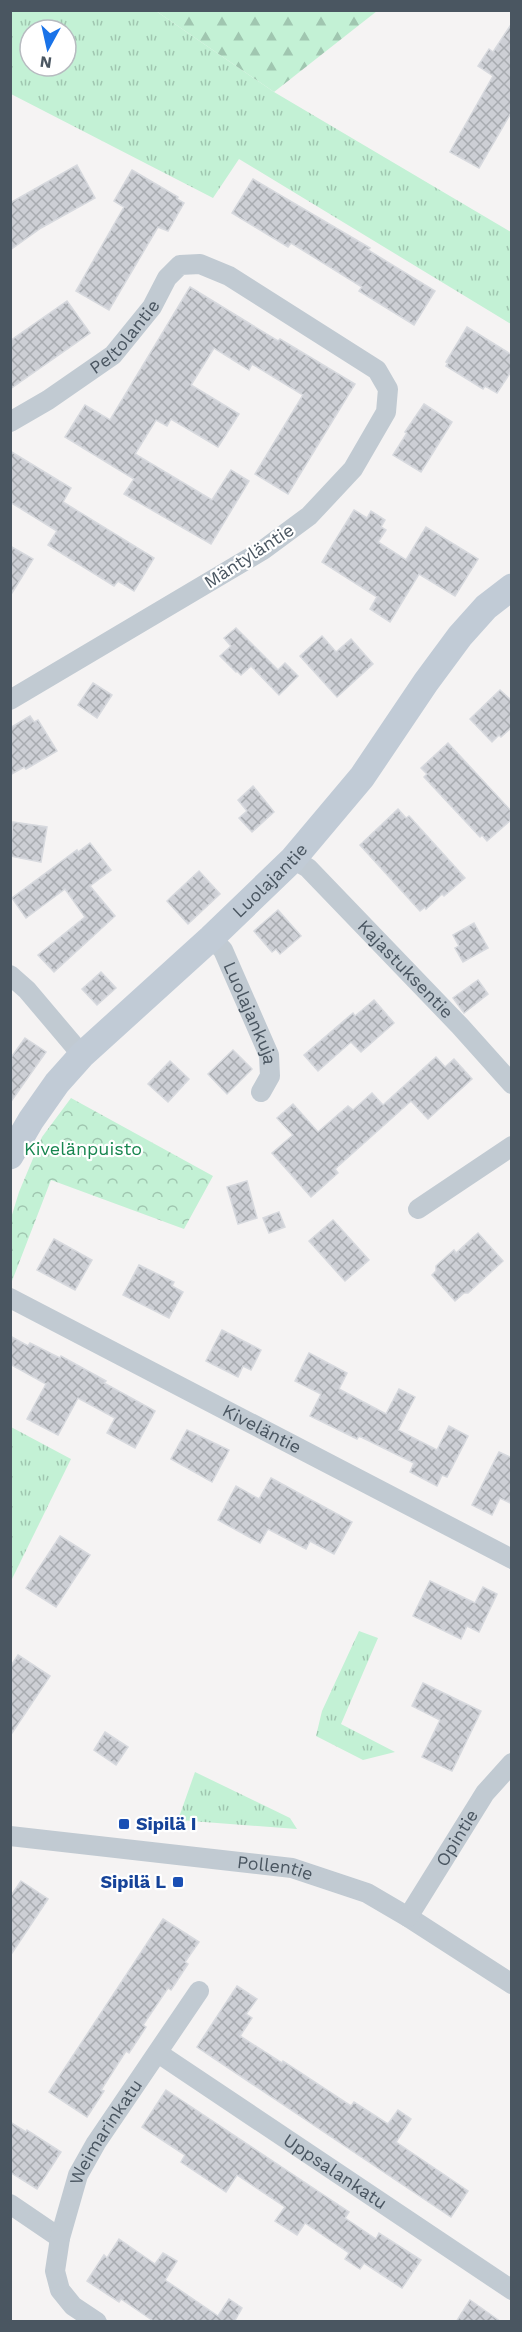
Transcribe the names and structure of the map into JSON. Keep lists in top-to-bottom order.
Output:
{
  "streets": {
    "main road": ["Luolajantie"],
    "street": [
      "Peltolantie",
      "Mäntyläntie",
      "Kajastuksentie",
      "Luolajankuja",
      "Kiveläntie",
      "Opintie",
      "Pollentie",
      "Weimarinkatu",
      "Uppsalankatu"
    ]
  },
  "crossings": [
    ["Peltolantie", "Mäntyläntie"],
    ["Luolajantie", "Kajastuksentie"],
    ["Luolajantie", "Luolajankuja"],
    ["Opintie", "Pollentie"],
    ["Weimarinkatu", "Uppsalankatu"]
  ],
  "parks": ["Kivelänpuisto"],
  "places": {
    "transit": ["Sipilä I", "Sipilä L"]
  },
  "north": "bottom"
}
